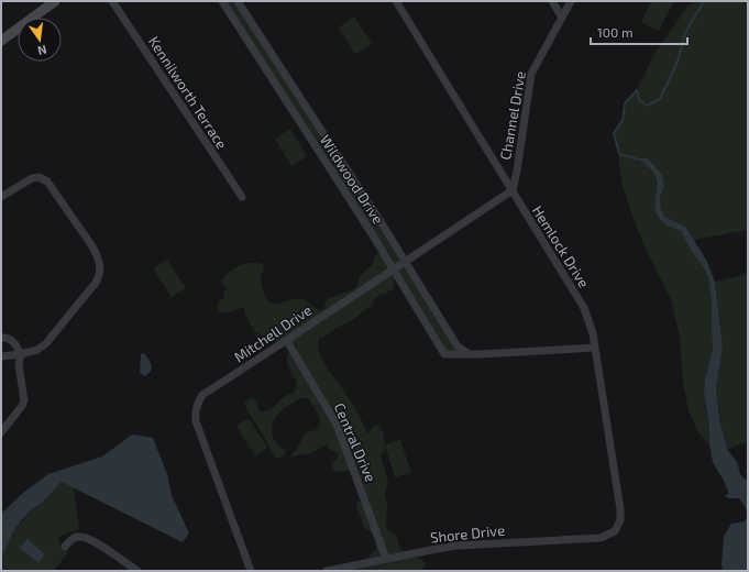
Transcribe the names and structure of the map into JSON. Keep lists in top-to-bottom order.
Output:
{
  "streets": {
    "street": [
      "Kennilworth Terrace",
      "Channel Drive",
      "Wildwood Drive",
      "Hemlock Drive",
      "Mitchell Drive",
      "Central Drive",
      "Shore Drive"
    ]
  },
  "crossings": [
    ["Channel Drive", "Hemlock Drive"],
    ["Channel Drive", "Mitchell Drive"],
    ["Wildwood Drive", "Hemlock Drive"],
    ["Wildwood Drive", "Mitchell Drive"],
    ["Hemlock Drive", "Mitchell Drive"],
    ["Hemlock Drive", "Shore Drive"],
    ["Mitchell Drive", "Central Drive"],
    ["Central Drive", "Shore Drive"]
  ],
  "scale_bar": "100 m",
  "north": "bottom"
}
